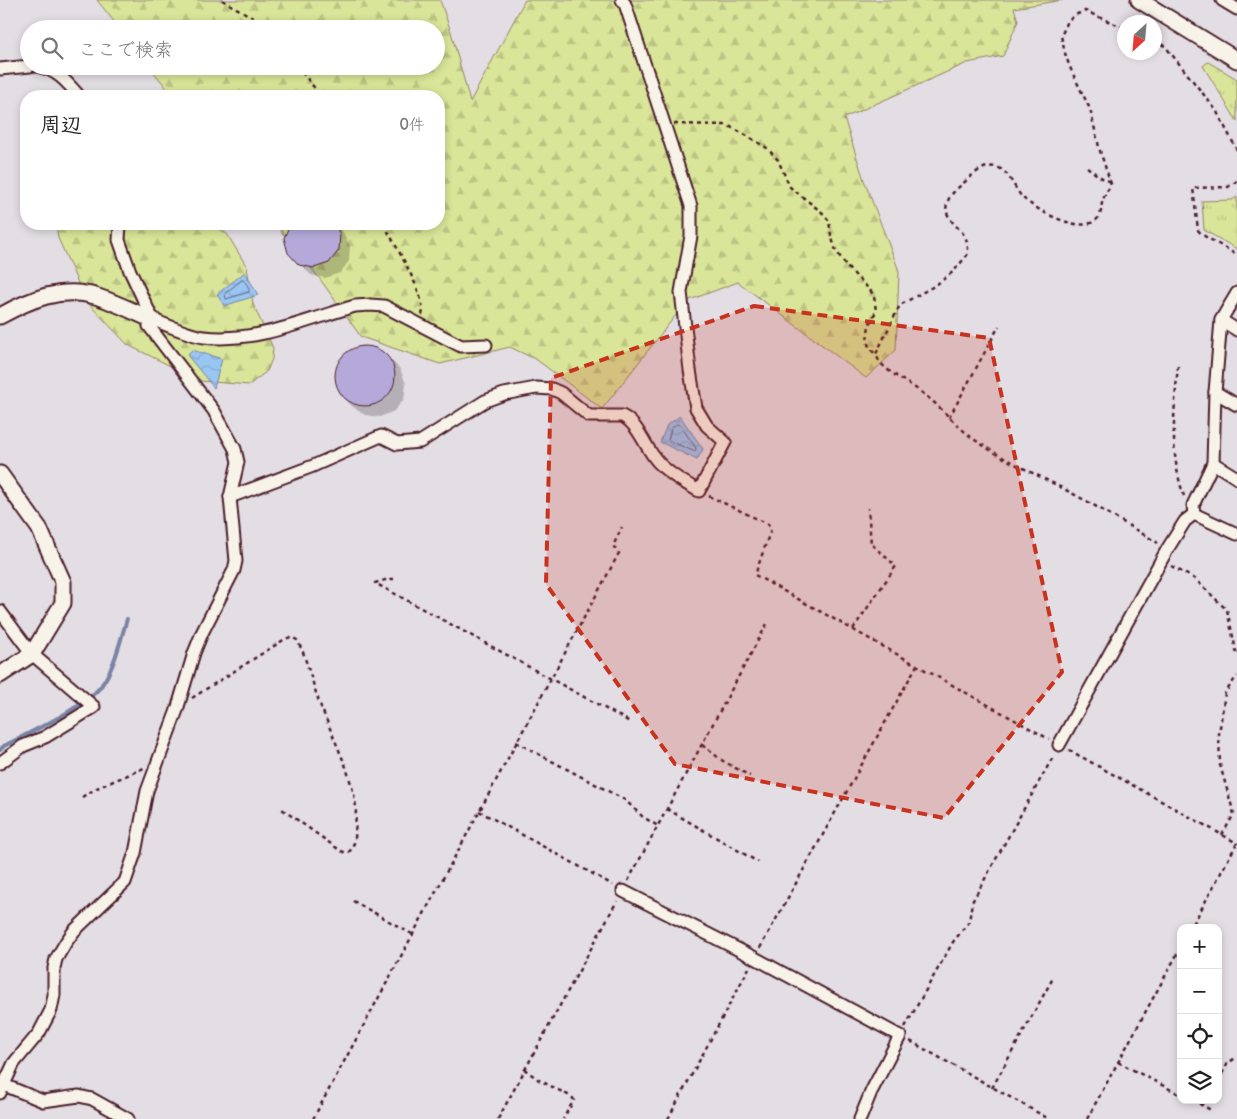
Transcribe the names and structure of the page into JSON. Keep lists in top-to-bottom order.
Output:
{
  "north": "bottom left",
  "page": {
    "search": "ここで検索",
    "heading": ["周辺", "0件"],
    "map_buttons": ["+", "−"]
  }
}
